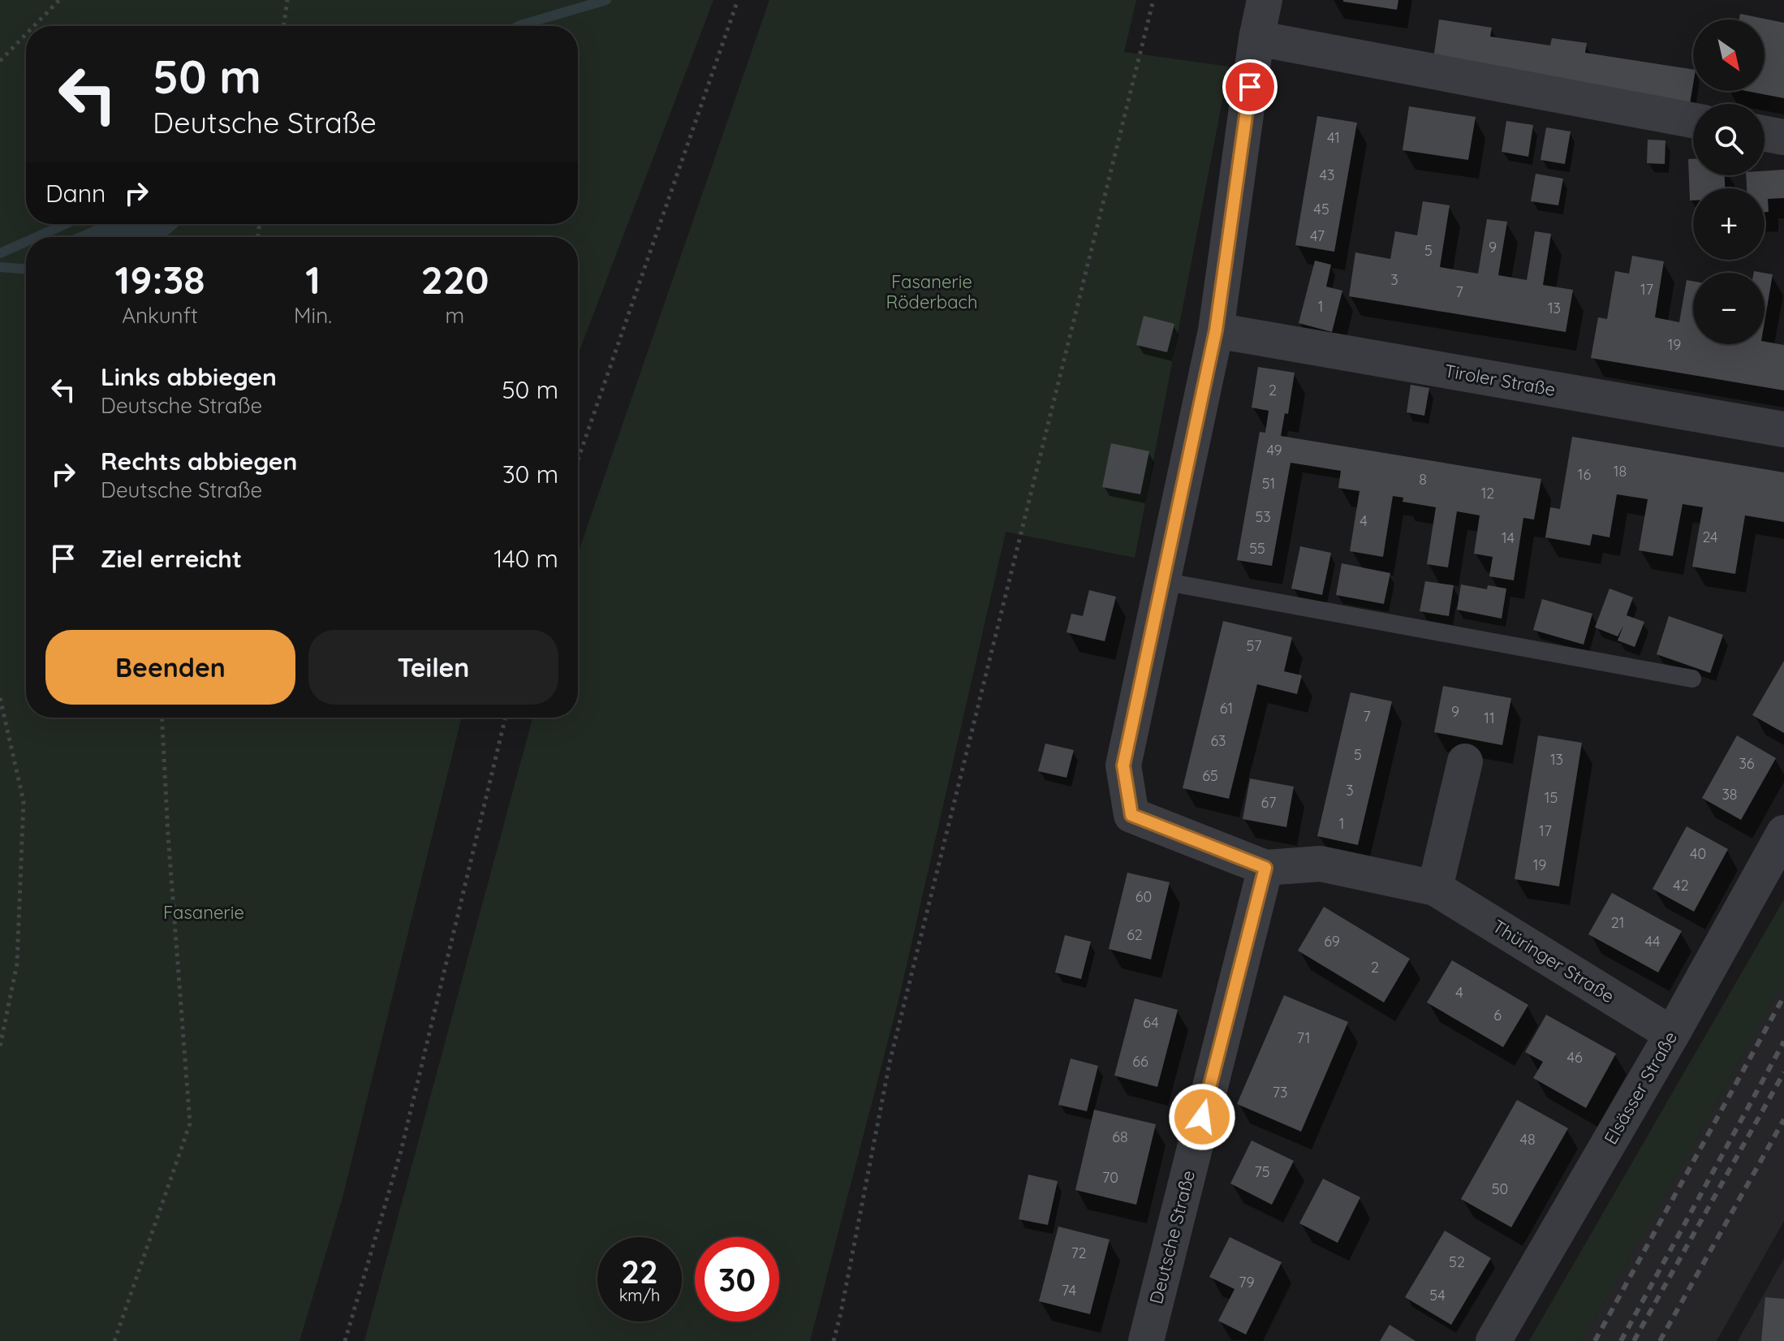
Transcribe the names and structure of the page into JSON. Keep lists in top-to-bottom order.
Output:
{
  "streets": {
    "street": [
      "Tiroler Straße",
      "Thüringer Straße",
      "Elsässer Straße",
      "Deutsche Straße"
    ]
  },
  "crossings": [
    ["Thüringer Straße", "Elsässer Straße"],
    ["Thüringer Straße", "Deutsche Straße"]
  ],
  "parks": ["Fasanerie Röderbach", "Fasanerie"],
  "house_numbers": [
    "41",
    "43",
    "45",
    "47",
    "9",
    "5",
    "3",
    "17",
    "7",
    "1",
    "13",
    "19",
    "2",
    "49",
    "18",
    "16",
    "8",
    "51",
    "12",
    "53",
    "4",
    "24",
    "14",
    "55",
    "57",
    "61",
    "9",
    "7",
    "11",
    "63",
    "5",
    "13",
    "36",
    "65",
    "3",
    "38",
    "15",
    "67",
    "1",
    "17",
    "40",
    "19",
    "42",
    "60",
    "21",
    "62",
    "69",
    "44",
    "2",
    "4",
    "6",
    "64",
    "71",
    "46",
    "66",
    "73",
    "68",
    "48",
    "75",
    "70",
    "50",
    "72",
    "52",
    "79",
    "74",
    "54"
  ],
  "north": "bottom right",
  "page": {
    "map_buttons": ["+", "−"],
    "turn": ["50 m", "Deutsche Straße"],
    "then": "Dann",
    "eta": [
      "19:38",
      "Ankunft",
      "1",
      "Min.",
      "220",
      "m"
    ],
    "list": [
      {
        "name": "Links abbiegen",
        "note": "Deutsche Straße",
        "value": "50 m"
      },
      {
        "name": "Rechts abbiegen",
        "note": "Deutsche Straße",
        "value": "30 m"
      },
      {
        "name": "Ziel erreicht",
        "value": "140 m"
      }
    ],
    "buttons": ["Beenden", "Teilen"],
    "speed": "22 km/h",
    "limit": "30"
  }
}
